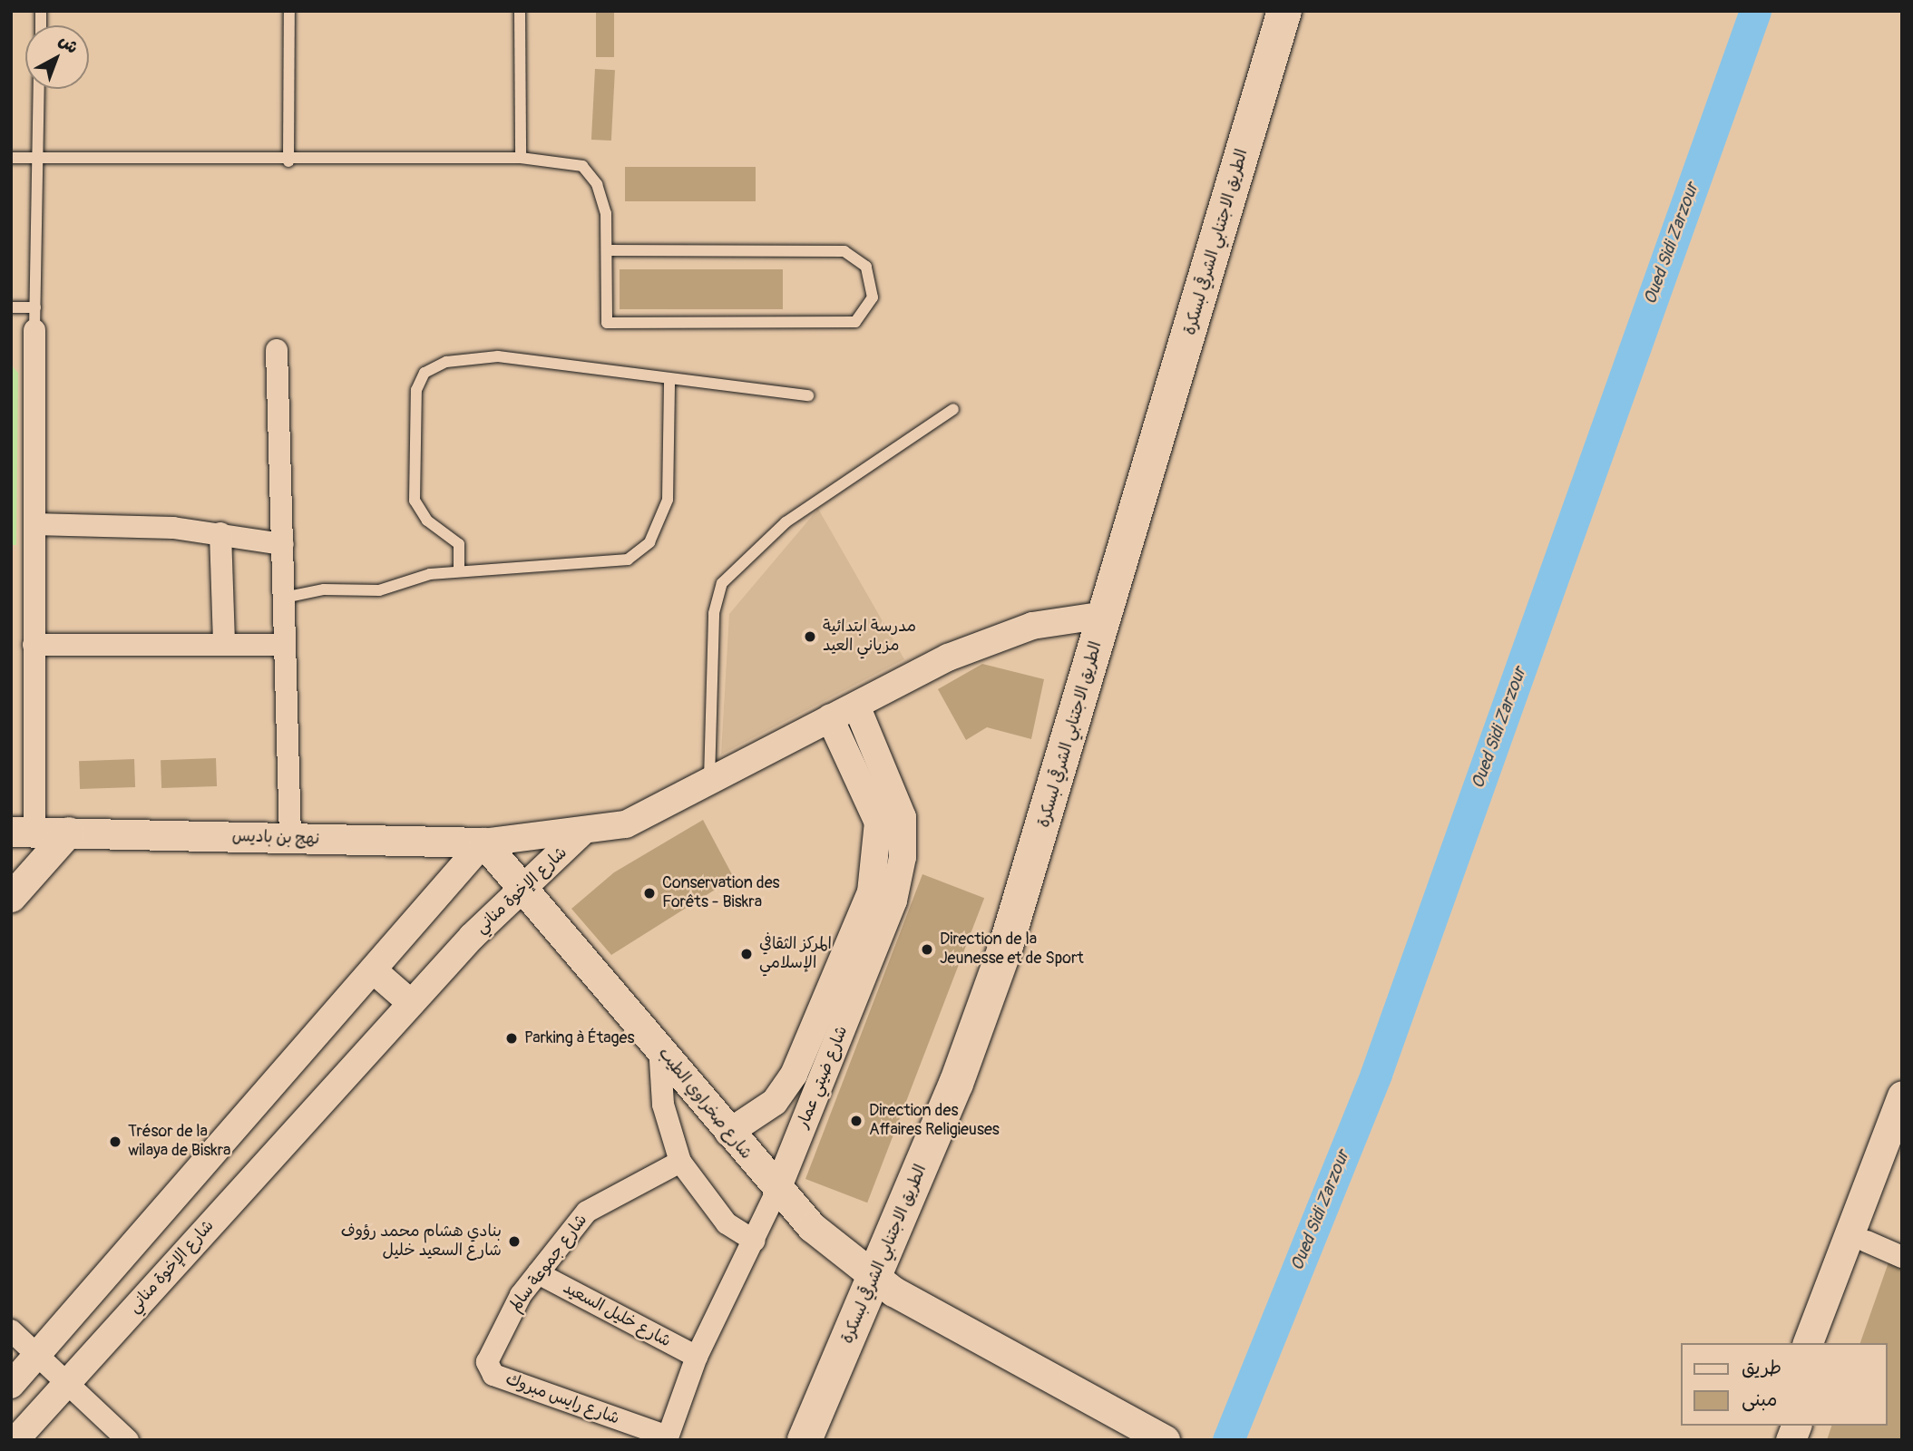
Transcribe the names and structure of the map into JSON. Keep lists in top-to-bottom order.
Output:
{
  "streets": {
    "highway": ["الطريق الاجتنابي الشرقي لبسكرة"],
    "main road": ["نهج بن باديس", "شارع صخراوي الطيب"],
    "street": [
      "شارع الإخوة مناني",
      "شارع ضيتي عمار",
      "شارع جموعة سالم",
      "شارع خليل السعيد",
      "شارع رايس مبروك"
    ]
  },
  "crossings": [
    ["الطريق الاجتنابي الشرقي لبسكرة", "شارع صخراوي الطيب"],
    ["نهج بن باديس", "شارع الإخوة مناني"],
    ["نهج بن باديس", "شارع صخراوي الطيب"],
    ["شارع الإخوة مناني", "شارع صخراوي الطيب"],
    ["شارع ضيتي عمار", "شارع صخراوي الطيب"],
    ["شارع ضيتي عمار", "شارع خليل السعيد"],
    ["شارع ضيتي عمار", "شارع رايس مبروك"],
    ["شارع جموعة سالم", "شارع خليل السعيد"],
    ["شارع جموعة سالم", "شارع رايس مبروك"]
  ],
  "water": ["Oued Sidi Zarzour"],
  "places": [
    "مدرسة ابتدائية مزياني العيد",
    "Conservation des Forêts - Biskra",
    "Direction de la Jeunesse et de Sport",
    "المركز الثقافي الإسلامي",
    "Parking à Étages",
    "Direction des Affaires Religieuses",
    "Trésor de la wilaya de Biskra",
    "بنادي هشام محمد رؤوف شارع السعيد خليل"
  ],
  "legend": ["طريق", "مبنى"],
  "north": "top right"
}
